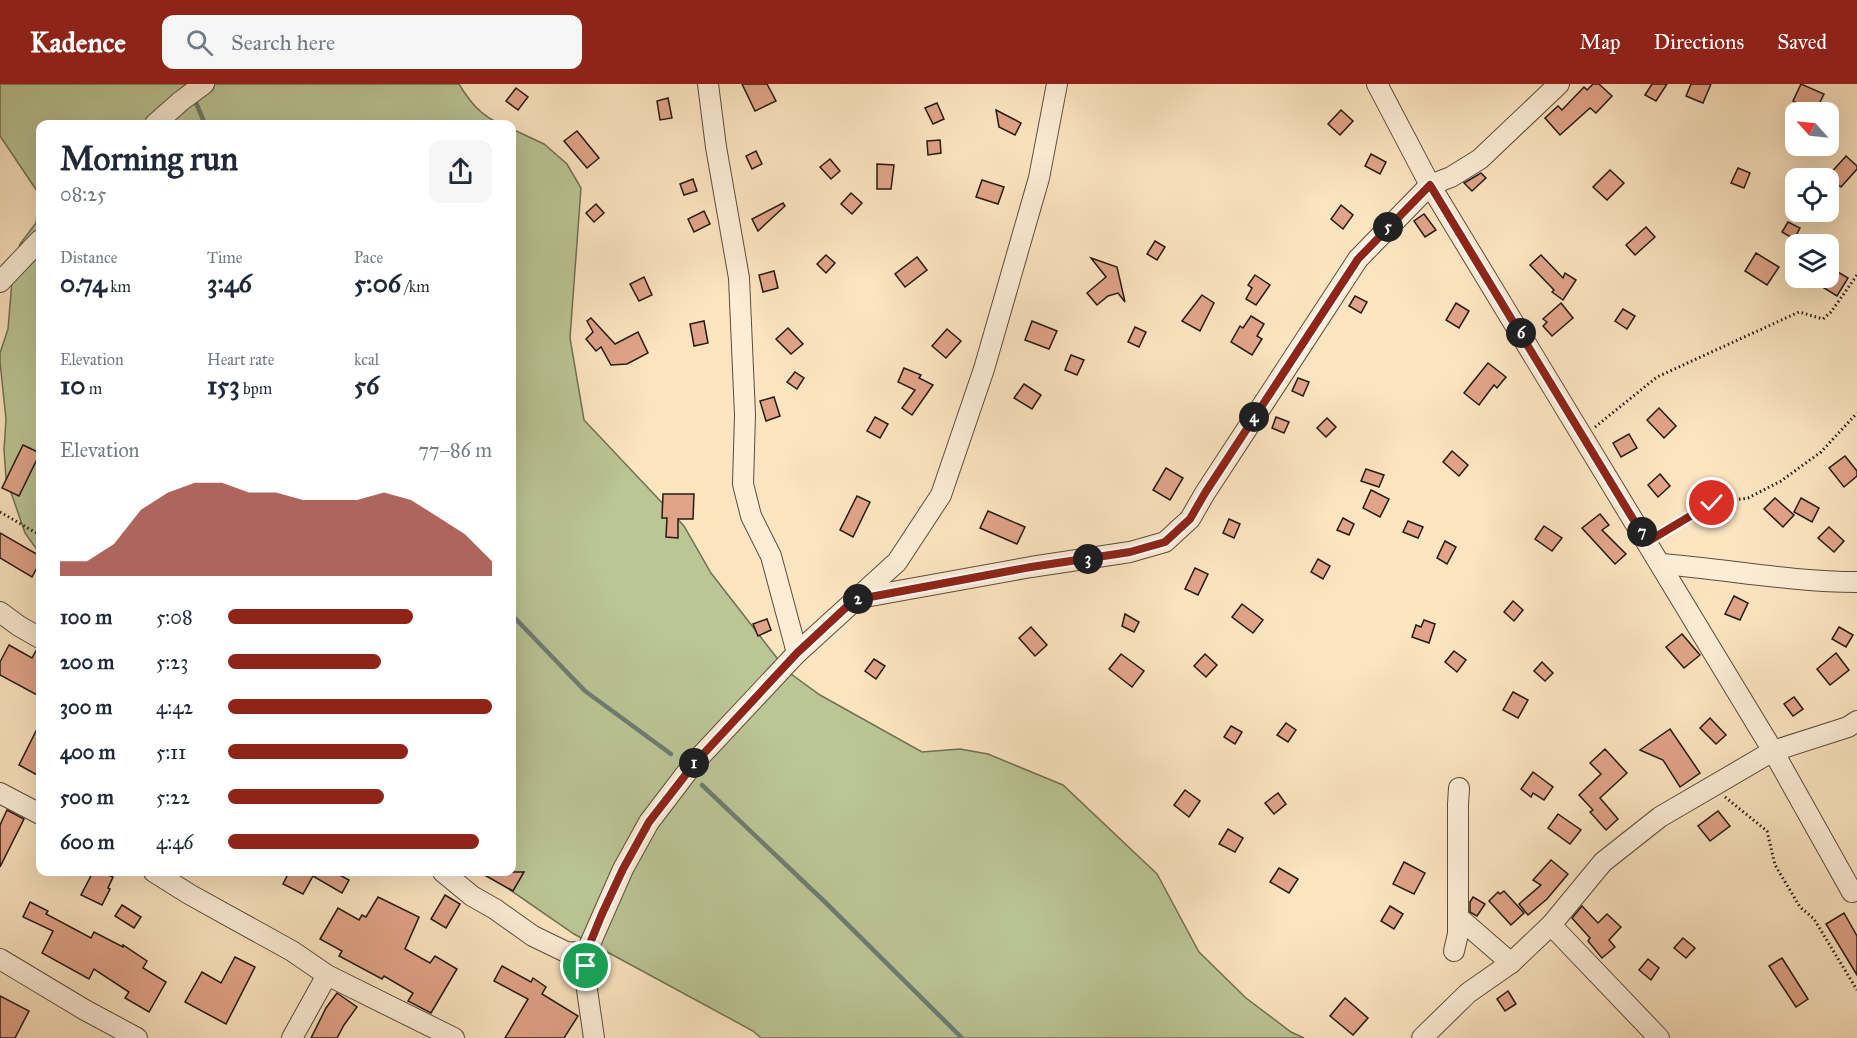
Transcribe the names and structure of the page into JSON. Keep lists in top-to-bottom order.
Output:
{
  "north": "top left",
  "page": {
    "header": "Kadence",
    "search": "Search here",
    "nav": ["Map", "Directions", "Saved"],
    "heading": ["Morning run", "08:25"],
    "pins": [
      "5",
      "6",
      "4",
      "7",
      "3",
      "2",
      "1"
    ],
    "stats": [
      ["Distance", "0.74 km"],
      ["Time", "3:46"],
      ["Pace", "5:06 /km"],
      ["Elevation", "10 m"],
      ["Heart rate", "153 bpm"],
      ["kcal", "56"]
    ],
    "chart": ["Elevation", "77–86 m"],
    "list": [
      {
        "name": "100 m",
        "note": "5:08"
      },
      {
        "name": "200 m",
        "note": "5:23"
      },
      {
        "name": "300 m",
        "note": "4:42"
      },
      {
        "name": "400 m",
        "note": "5:11"
      },
      {
        "name": "500 m",
        "note": "5:22"
      },
      {
        "name": "600 m",
        "note": "4:46"
      }
    ]
  }
}
